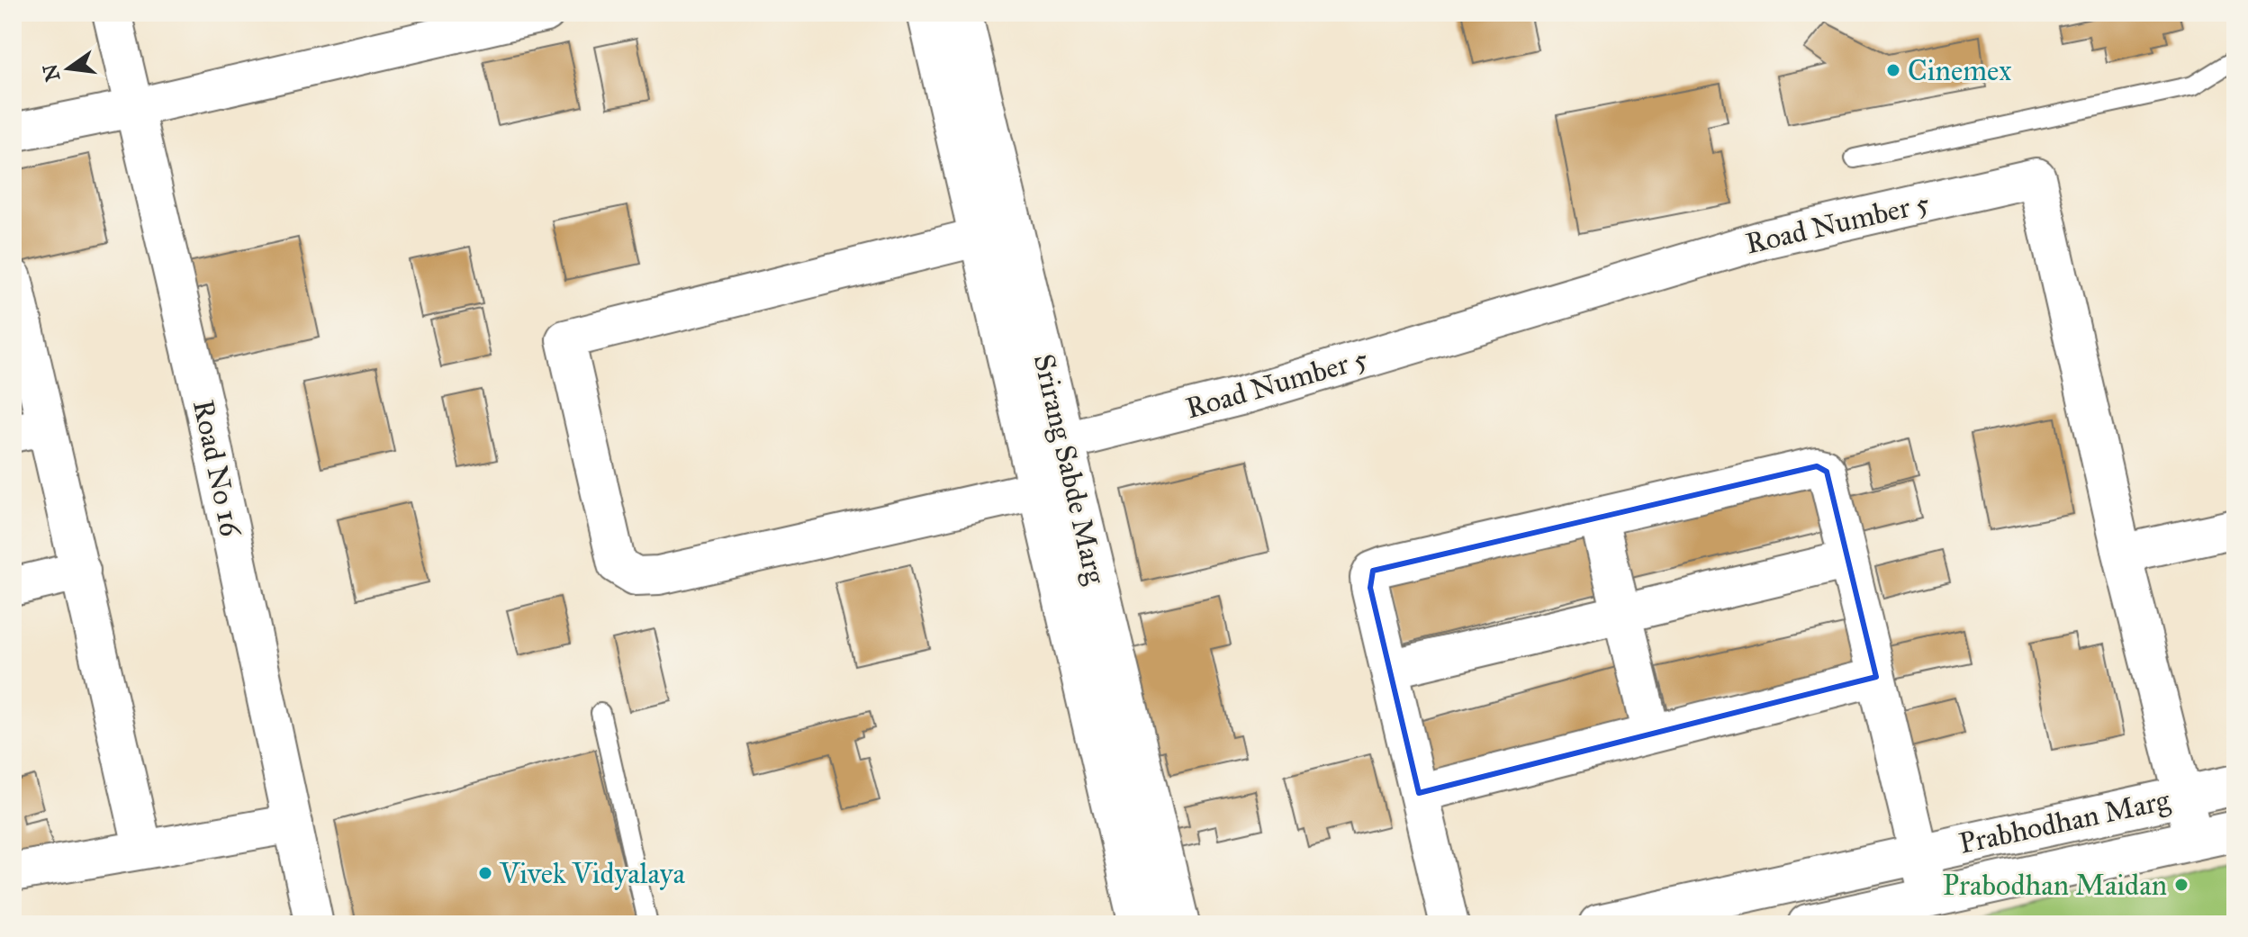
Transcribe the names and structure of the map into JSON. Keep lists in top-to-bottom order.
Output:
{
  "streets": {
    "street": [
      "Road Number 5",
      "Road No 16",
      "Srirang Sabde Marg",
      "Prabhodhan Marg"
    ]
  },
  "crossings": [
    ["Road Number 5", "Srirang Sabde Marg"],
    ["Road Number 5", "Prabhodhan Marg"]
  ],
  "places": ["Cinemex", "Vivek Vidyalaya", "Prabodhan Maidan"],
  "north": "left"
}
